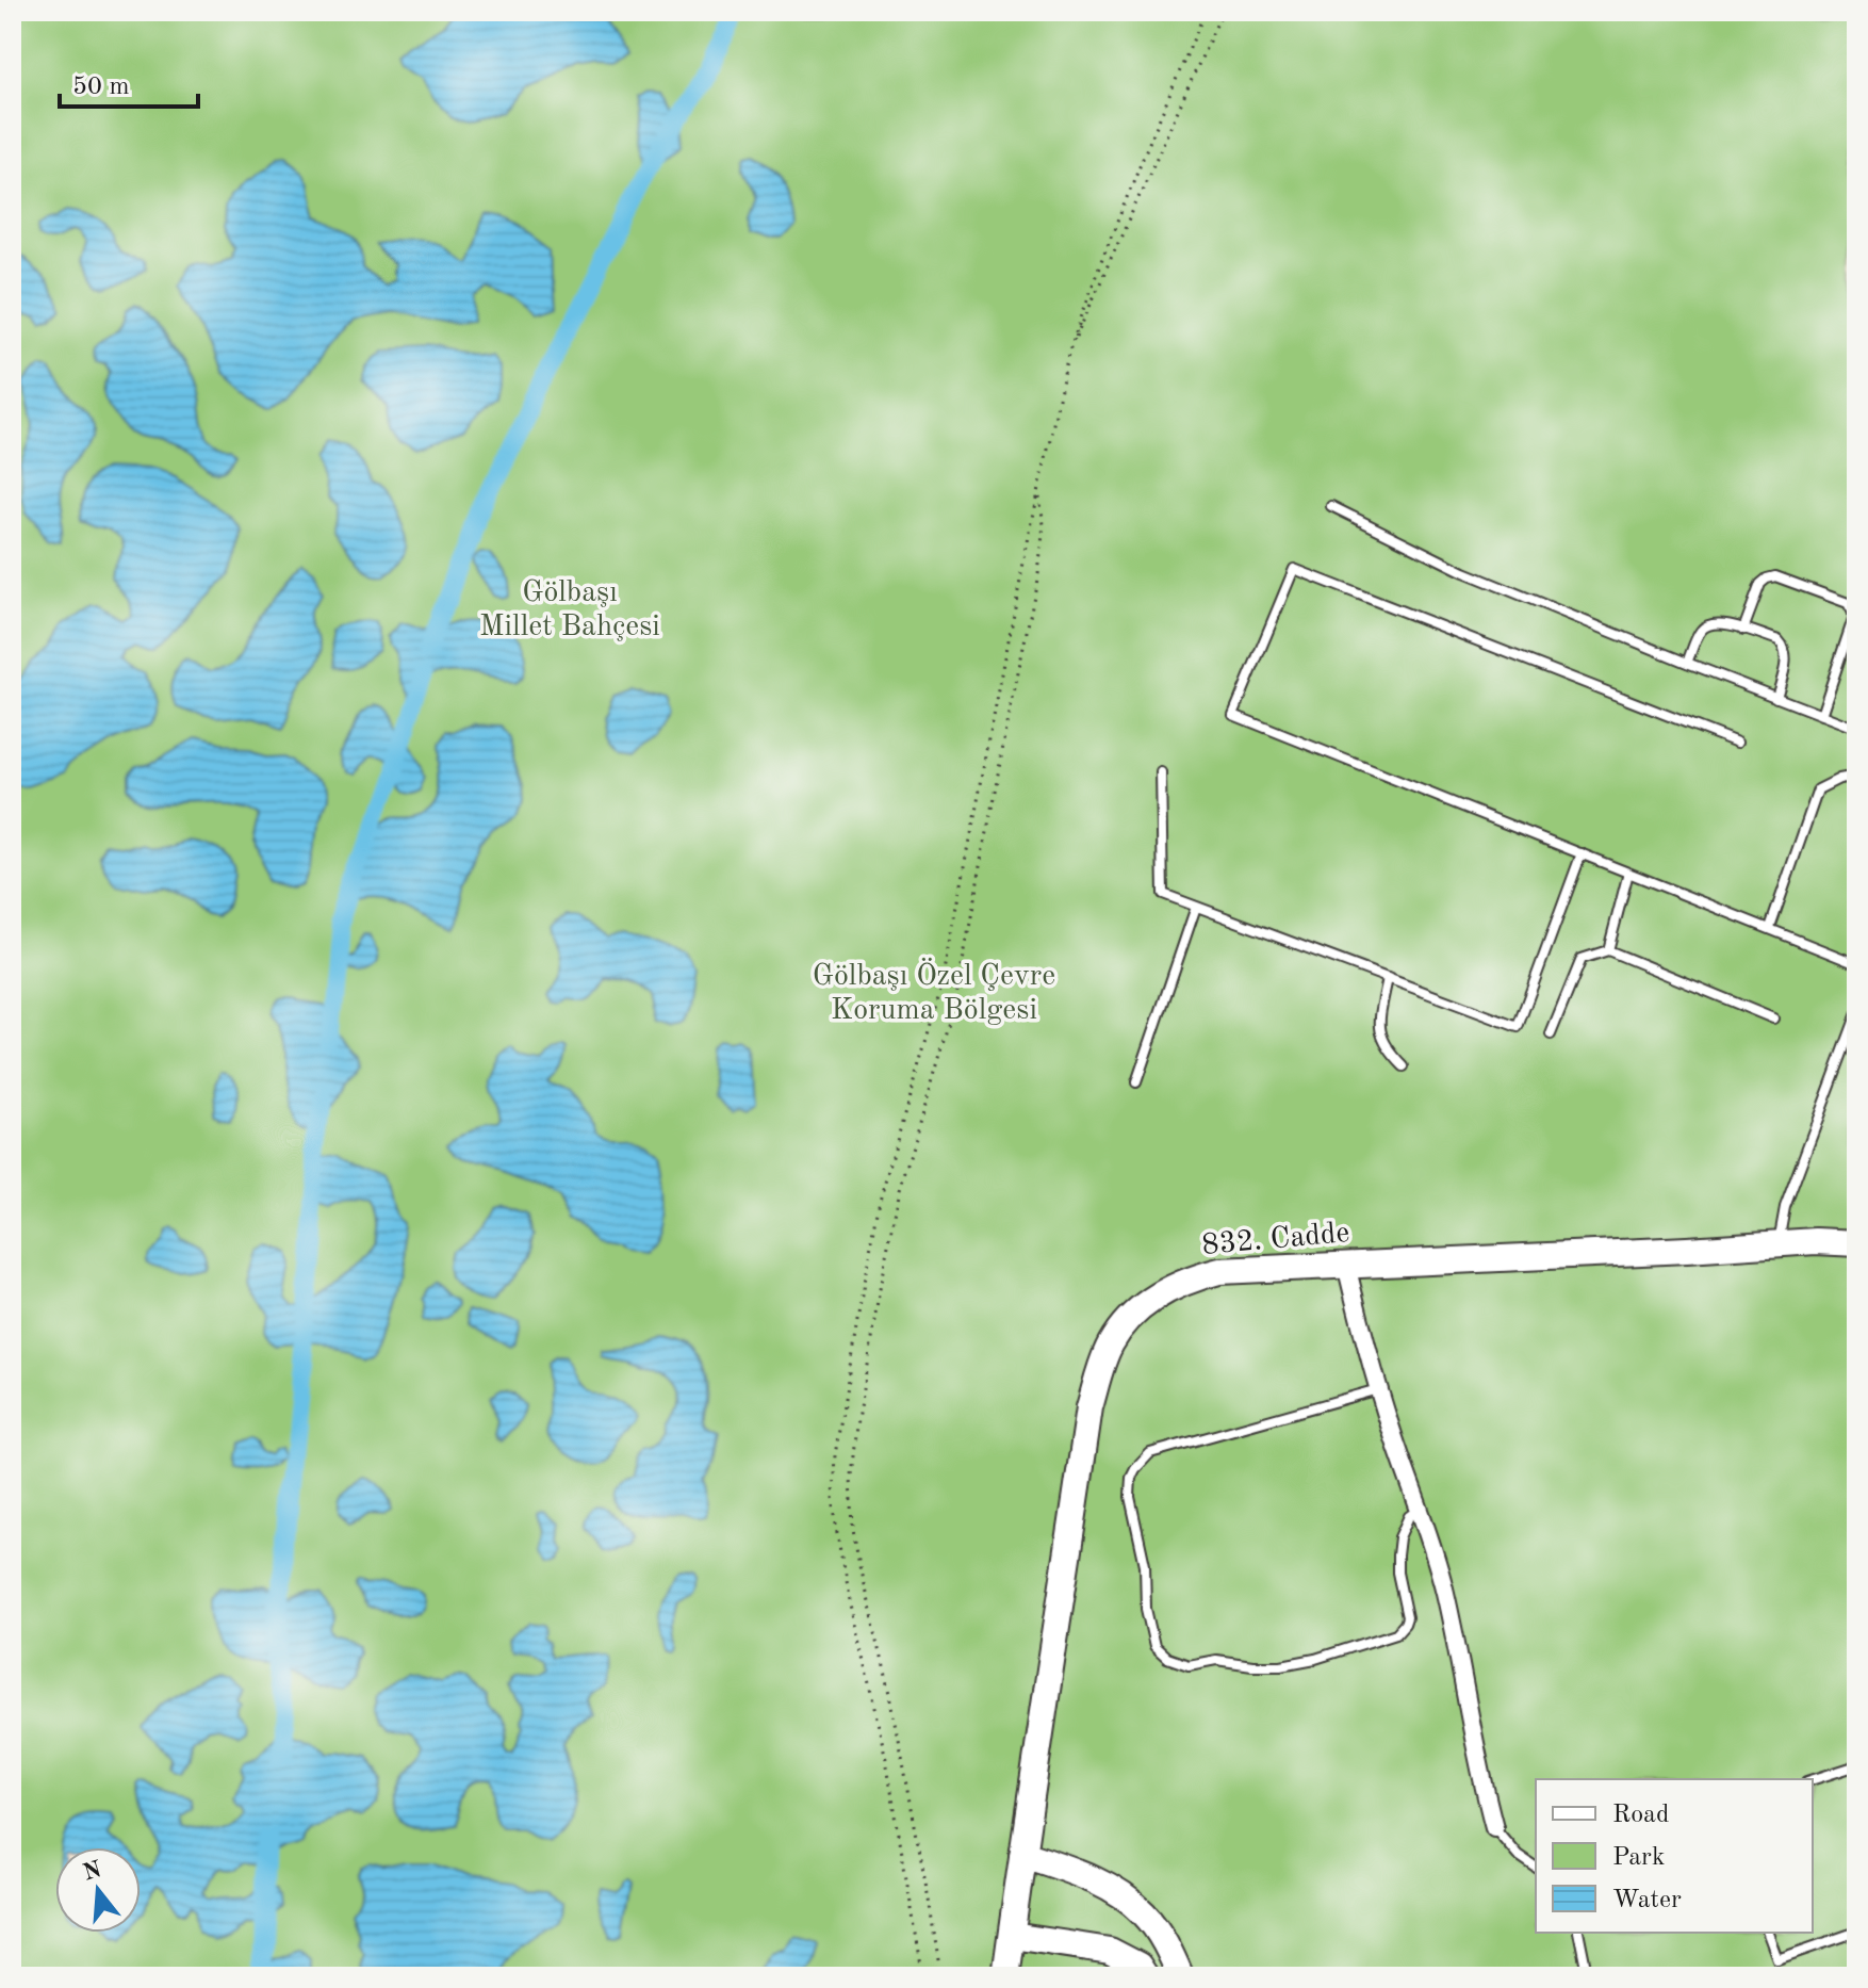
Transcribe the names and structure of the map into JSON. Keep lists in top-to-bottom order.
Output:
{
  "streets": {
    "street": ["832. Cadde"]
  },
  "parks": ["Gölbaşı Millet Bahçesi", "Gölbaşı Özel Çevre Koruma Bölgesi"],
  "legend": ["Road", "Park", "Water"],
  "scale_bar": "50 m",
  "north": "top"
}
